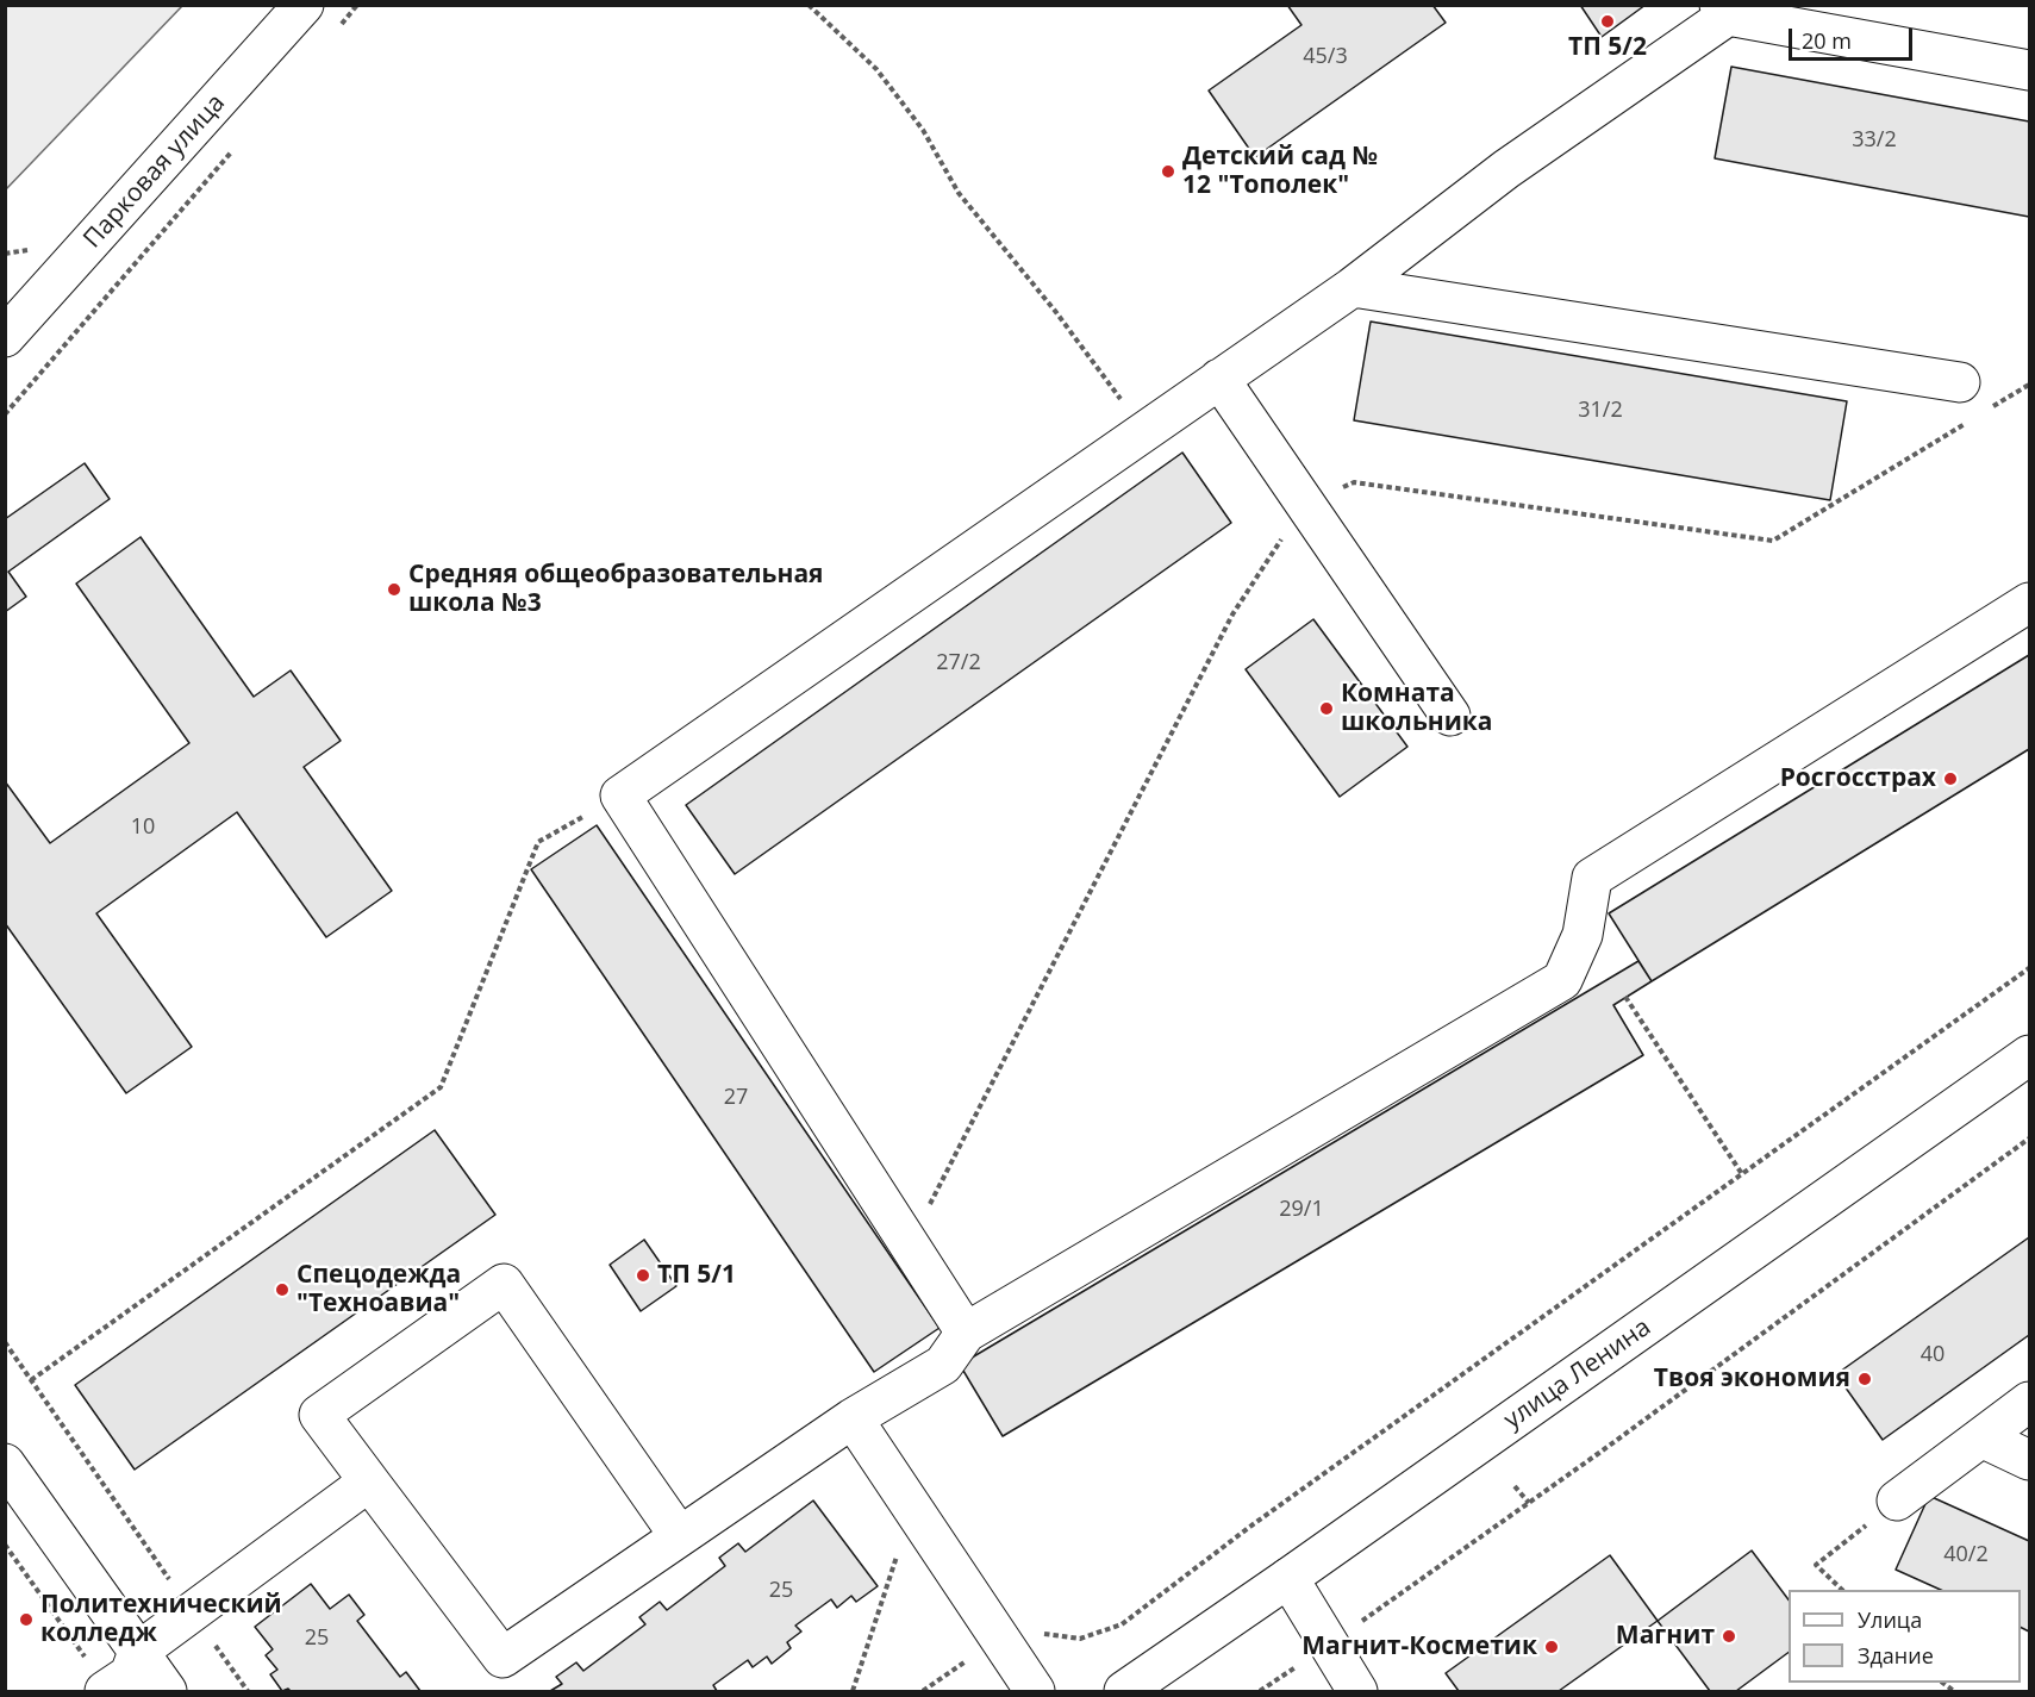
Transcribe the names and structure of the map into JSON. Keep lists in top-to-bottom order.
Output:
{
  "streets": {
    "main road": ["Парковая улица", "улица Ленина"]
  },
  "places": [
    "ТП 5/2",
    "Детский сад № 12 \"Тополек\"",
    "Средняя общеобразовательная школа №3",
    "Комната школьника",
    "Росгосстрах",
    "ТП 5/1",
    "Спецодежда \"Техноавиа\"",
    "Твоя экономия",
    "Политехнический колледж",
    "Магнит",
    "Магнит-Косметик"
  ],
  "house_numbers": [
    "45/3",
    "33/2",
    "31/2",
    "27/2",
    "10",
    "27",
    "29/1",
    "40",
    "40/2",
    "25",
    "25"
  ],
  "legend": ["Улица", "Здание"],
  "scale_bar": "20 m"
}
